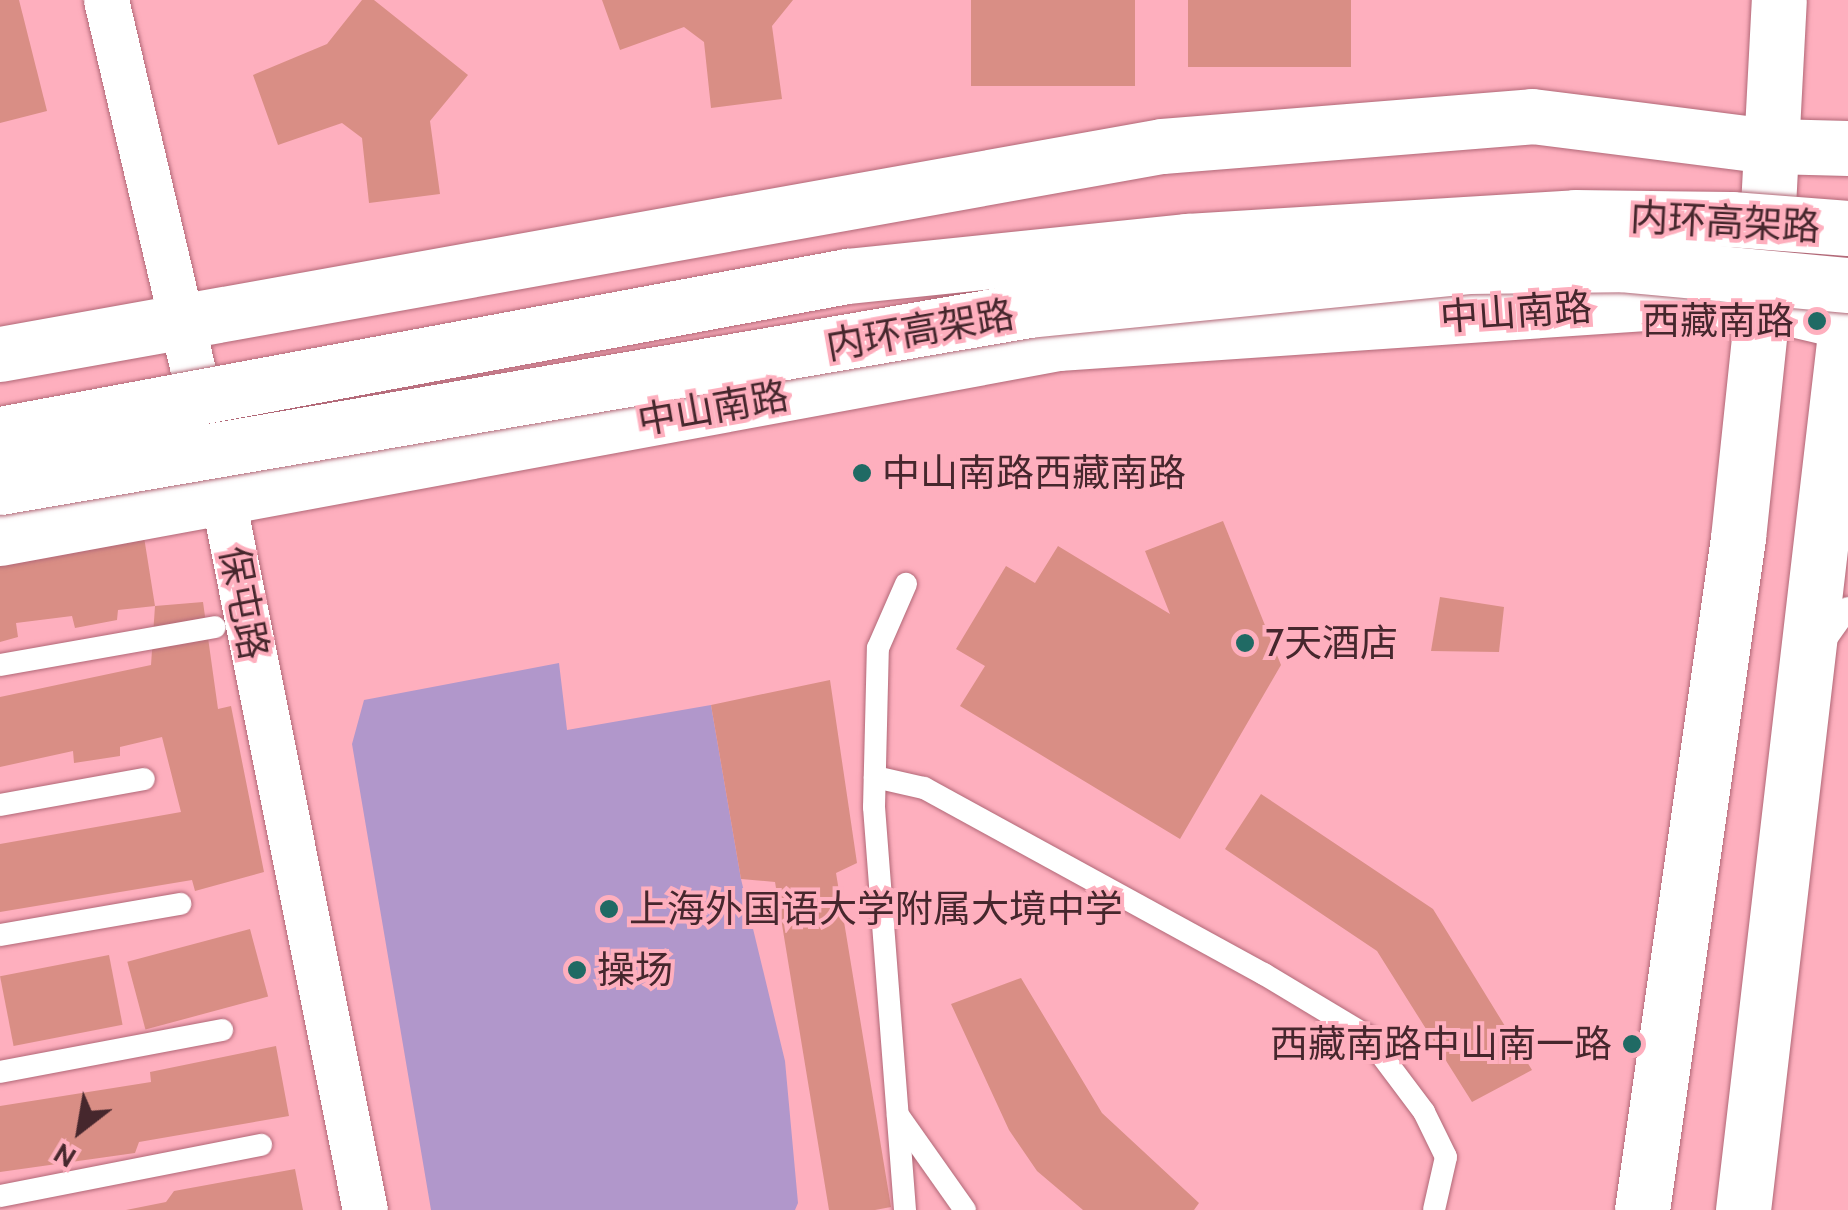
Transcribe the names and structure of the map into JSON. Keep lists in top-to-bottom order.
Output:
{
  "streets": {
    "main road": ["内环高架路", "中山南路"],
    "street": ["保屯路"]
  },
  "crossings": [
    ["中山南路", "保屯路"]
  ],
  "places": [
    "西藏南路",
    "中山南路西藏南路",
    "7天酒店",
    "上海外国语大学附属大境中学",
    "操场",
    "西藏南路中山南一路"
  ],
  "north": "bottom left"
}
